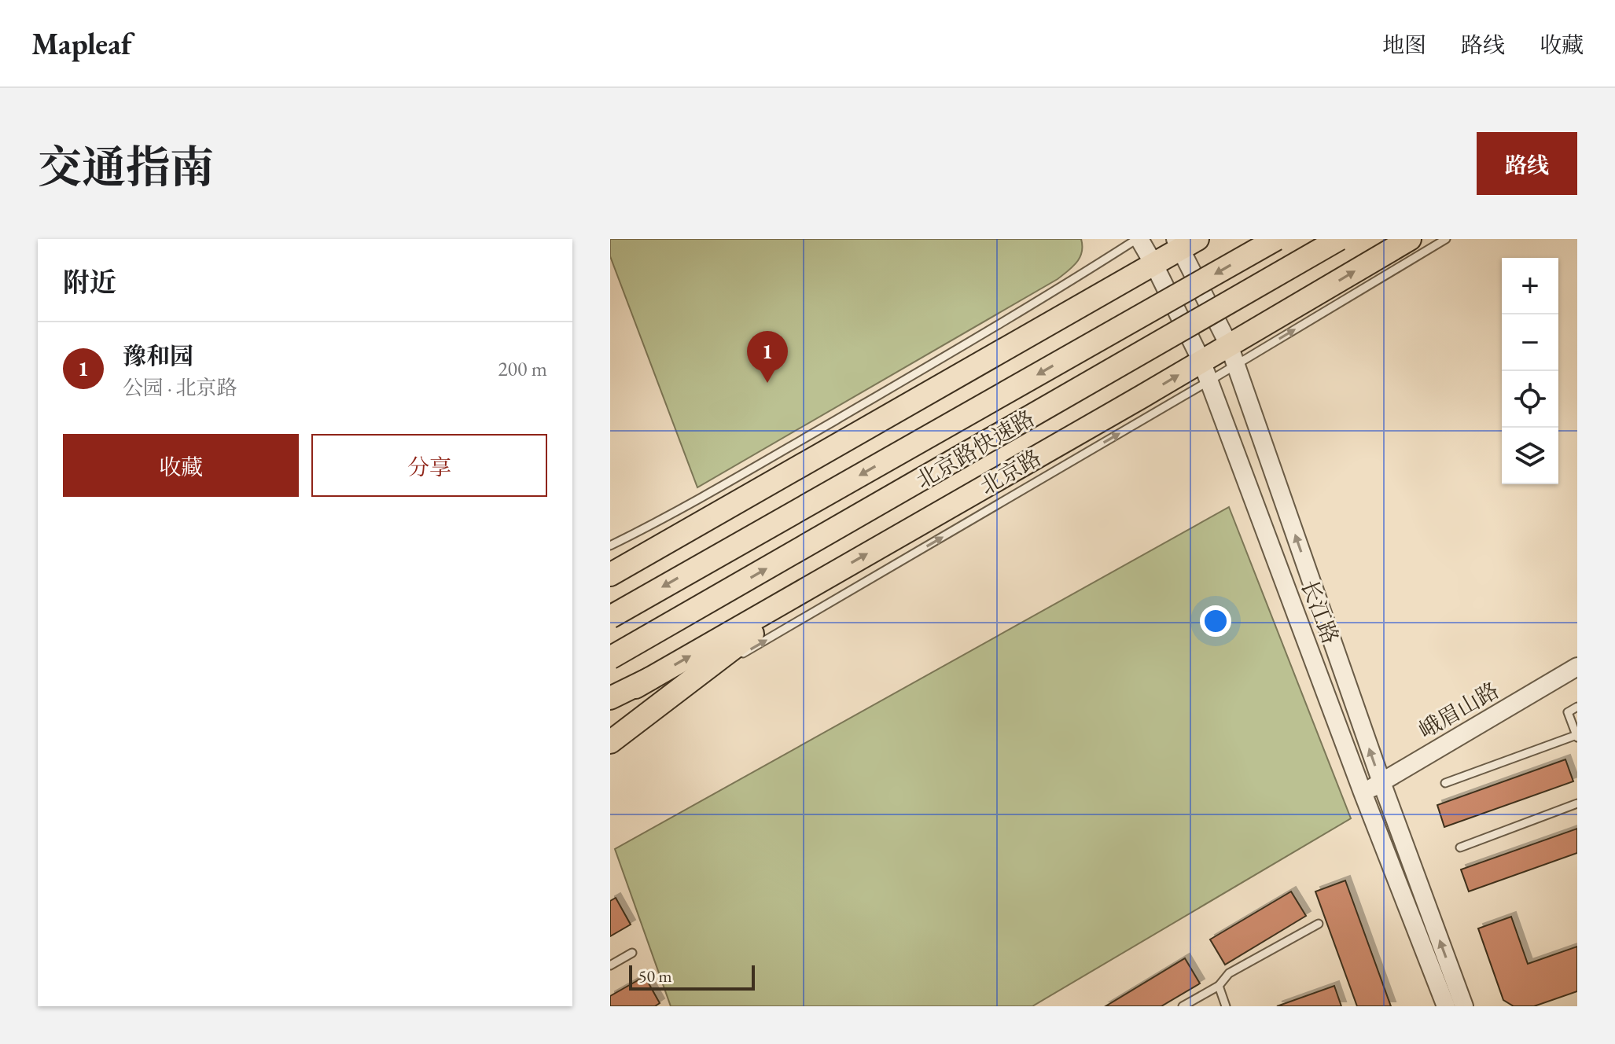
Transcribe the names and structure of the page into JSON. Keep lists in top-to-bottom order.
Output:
{
  "streets": {
    "main road": ["北京路快速路", "北京路"],
    "street": ["长江路", "峨眉山路"]
  },
  "crossings": [
    ["北京路", "长江路"],
    ["长江路", "峨眉山路"]
  ],
  "scale_bar": "50 m",
  "page": {
    "header": "Mapleaf",
    "nav": ["地图", "路线", "收藏"],
    "title": "交通指南",
    "buttons": [
      "路线",
      ["收藏", "分享"]
    ],
    "heading": "附近",
    "map_buttons": ["+", "−"],
    "list": [
      {
        "mark": "1",
        "name": "豫和园",
        "note": "公园 · 北京路",
        "value": "200 m"
      }
    ],
    "pins": "1",
    "scale": "50 m"
  }
}
